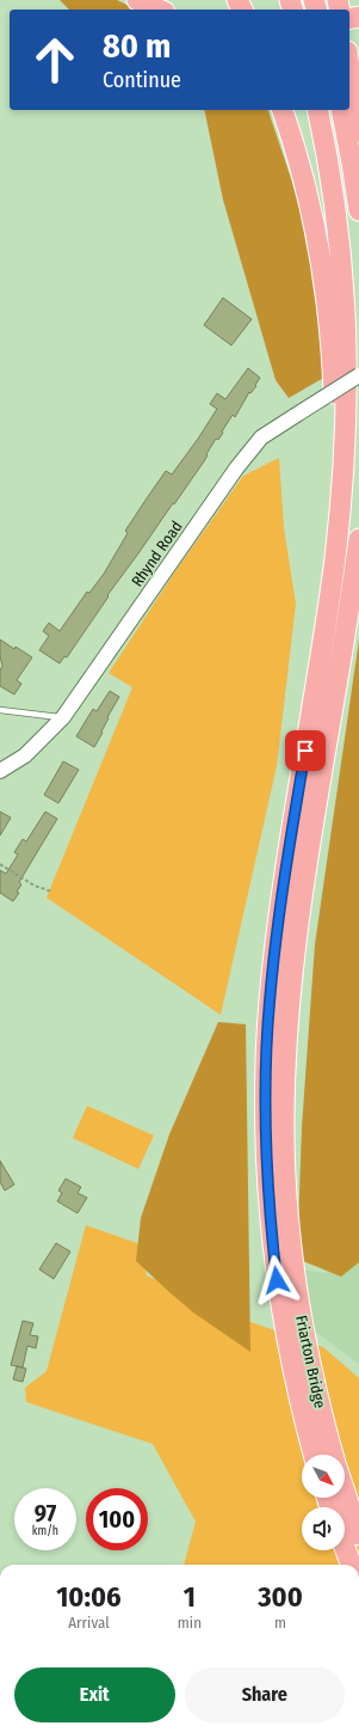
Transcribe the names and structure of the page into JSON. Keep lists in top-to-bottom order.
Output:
{
  "streets": {
    "highway": ["Friarton Bridge"],
    "street": ["Rhynd Road"]
  },
  "north": "bottom right",
  "page": {
    "turn": ["80 m", "Continue"],
    "speed": "97 km/h",
    "limit": "100",
    "eta": [
      "10:06",
      "Arrival",
      "1",
      "min",
      "300",
      "m"
    ],
    "buttons": ["Exit", "Share"]
  }
}
